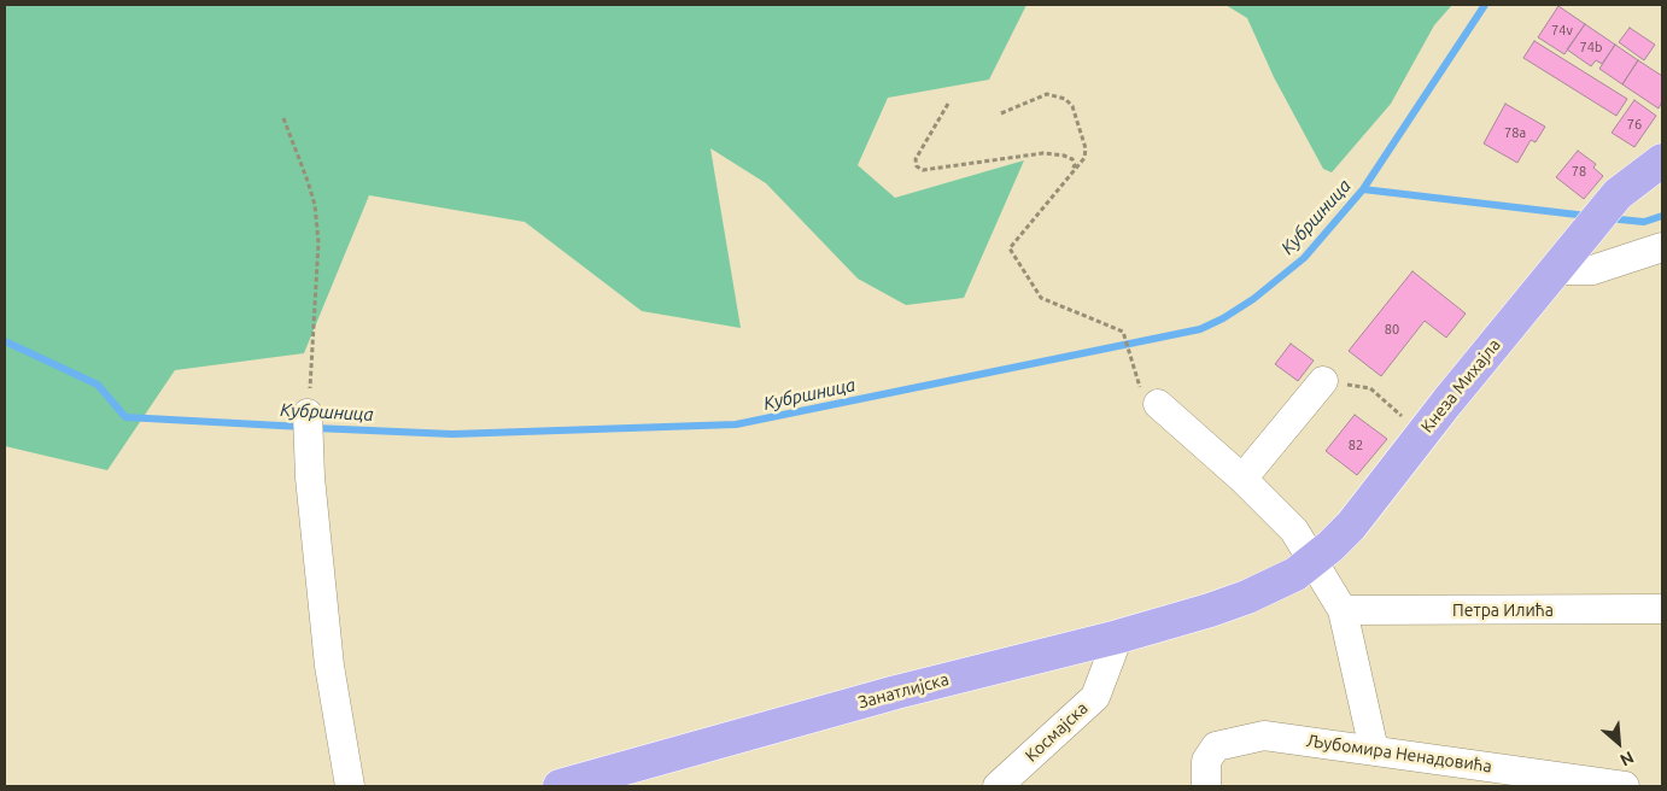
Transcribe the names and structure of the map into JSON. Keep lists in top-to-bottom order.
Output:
{
  "streets": {
    "main road": ["Кнеза Михајла", "Занатлијска"],
    "street": ["Петра Илића", "Космајска", "Љубомира Ненадовића"]
  },
  "crossings": [
    ["Кнеза Михајла", "Занатлијска"],
    ["Занатлијска", "Космајска"]
  ],
  "water": ["Кубршница"],
  "house_numbers": [
    "74v",
    "74b",
    "76",
    "78a",
    "78",
    "80",
    "82"
  ],
  "north": "bottom right"
}
